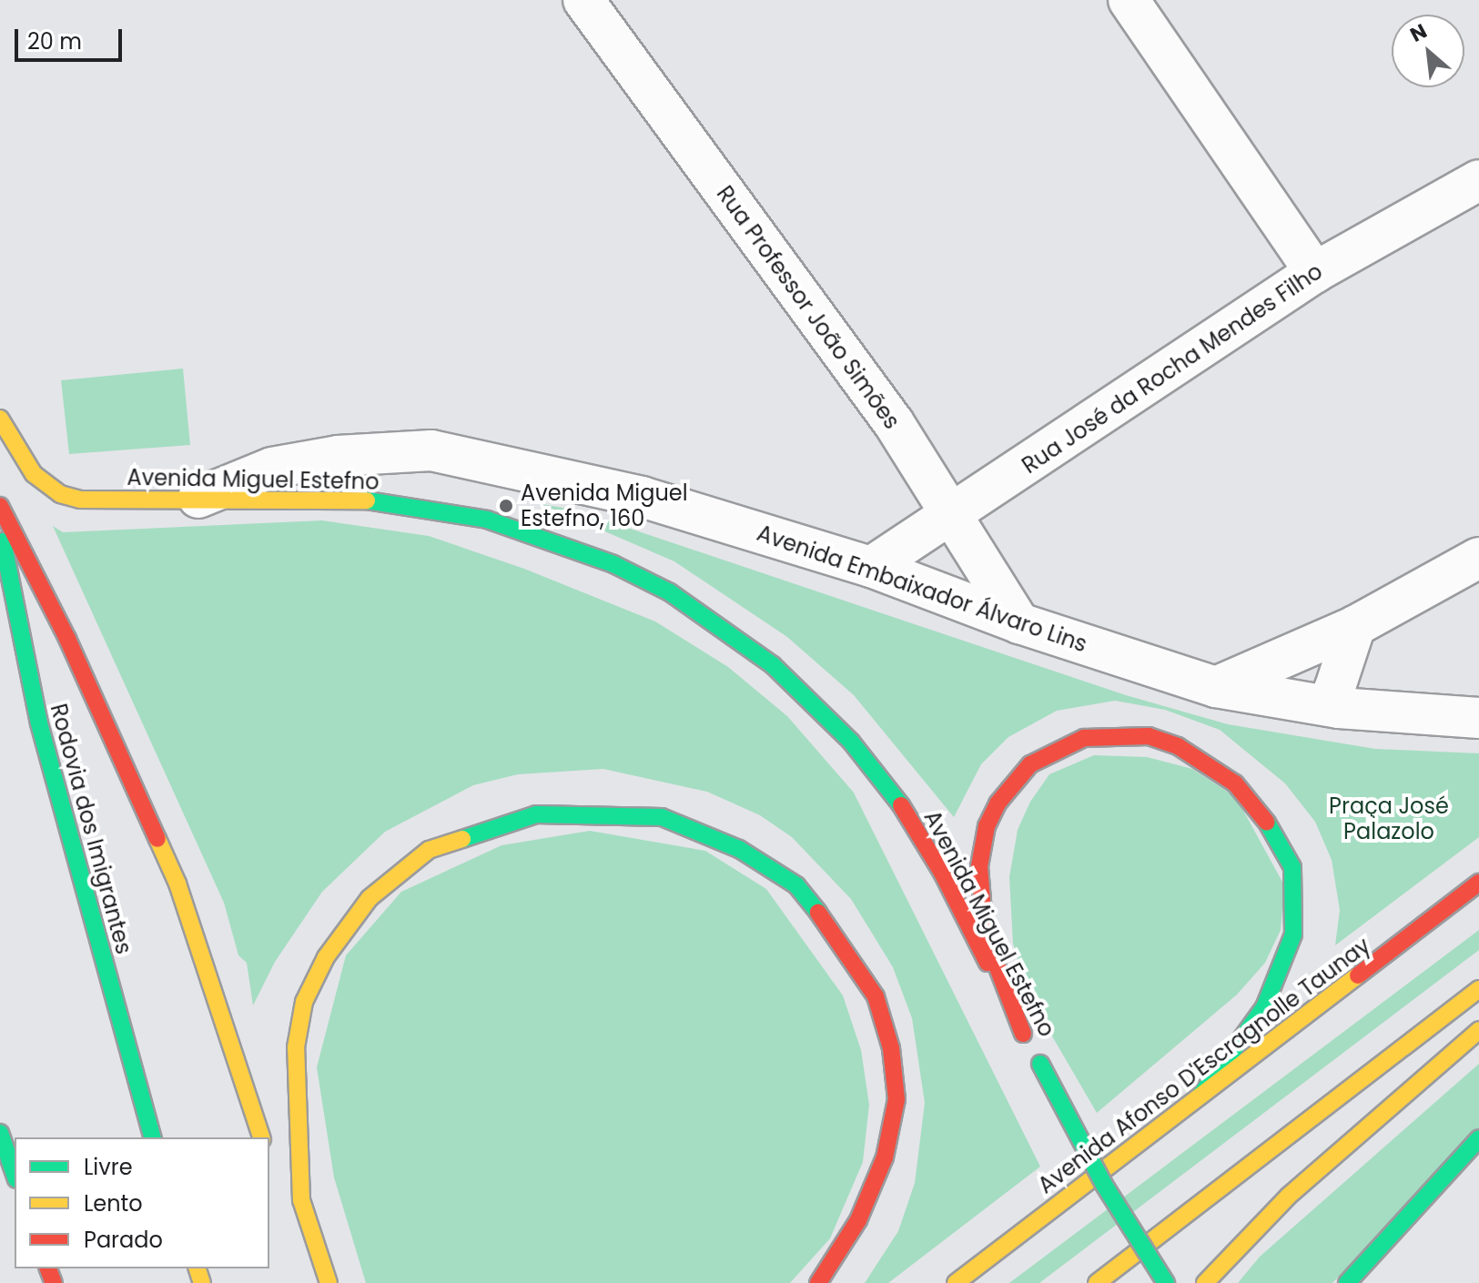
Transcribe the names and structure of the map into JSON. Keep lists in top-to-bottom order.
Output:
{
  "streets": {
    "main road": ["Avenida Miguel Estefno", "Rodovia dos Imigrantes", "Avenida Afonso D'Escragnolle Taunay"],
    "street": ["Rua Professor João Simões", "Rua José da Rocha Mendes Filho", "Avenida Embaixador Álvaro Lins"]
  },
  "crossings": [
    ["Rua Professor João Simões", "Rua José da Rocha Mendes Filho"],
    ["Rua Professor João Simões", "Avenida Embaixador Álvaro Lins"],
    ["Rua José da Rocha Mendes Filho", "Avenida Embaixador Álvaro Lins"],
    ["Avenida Miguel Estefno", "Avenida Embaixador Álvaro Lins"]
  ],
  "parks": ["Praça José Palazolo"],
  "places": ["Avenida Miguel Estefno, 160"],
  "legend": ["Livre", "Lento", "Parado"],
  "scale_bar": "20 m",
  "north": "top left"
}
